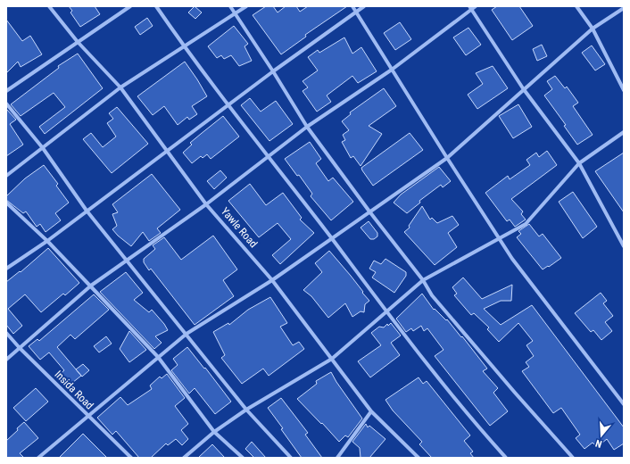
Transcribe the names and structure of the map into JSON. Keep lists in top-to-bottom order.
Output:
{
  "streets": {
    "street": ["Yawle Road", "Insida Road"]
  },
  "north": "bottom"
}
